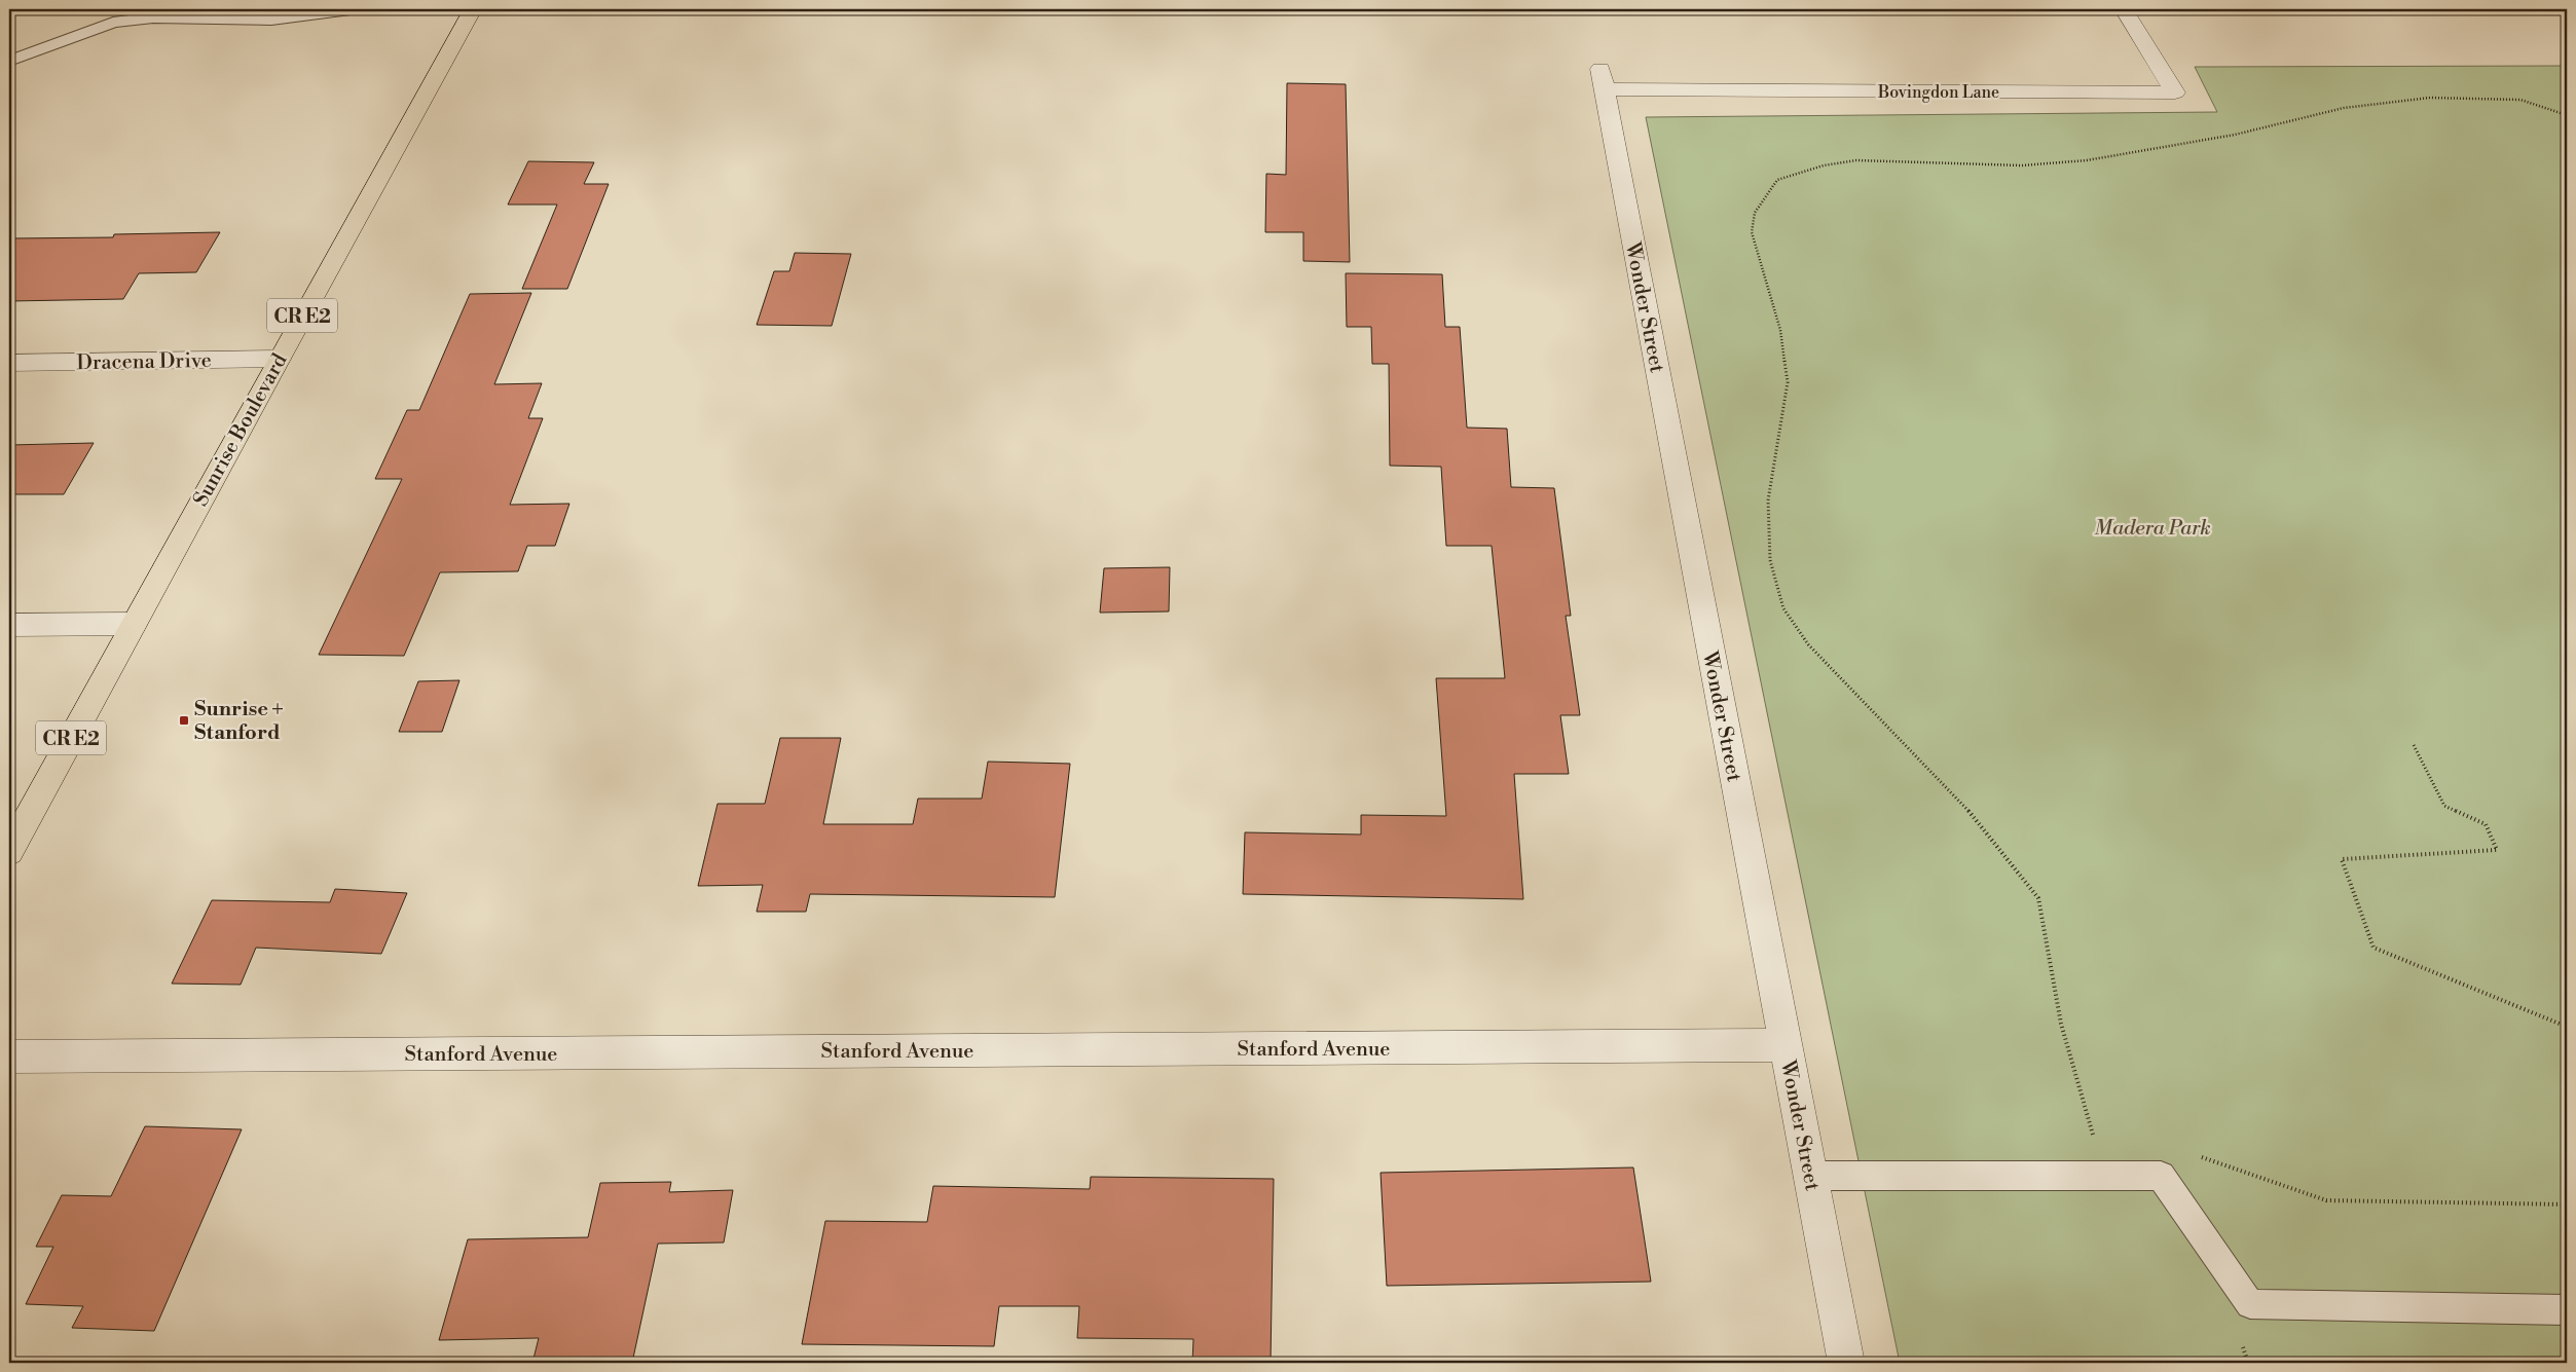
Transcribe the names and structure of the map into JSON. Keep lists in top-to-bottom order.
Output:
{
  "streets": {
    "main road": ["CR E2", "Sunrise Boulevard"],
    "street": [
      "Bovingdon Lane",
      "Wonder Street",
      "Dracena Drive",
      "Stanford Avenue"
    ]
  },
  "crossings": [
    ["Bovingdon Lane", "Wonder Street"],
    ["Wonder Street", "Stanford Avenue"],
    ["Dracena Drive", "Sunrise Boulevard"]
  ],
  "parks": ["Madera Park"],
  "places": {
    "transit": ["Sunrise + Stanford"]
  }
}
